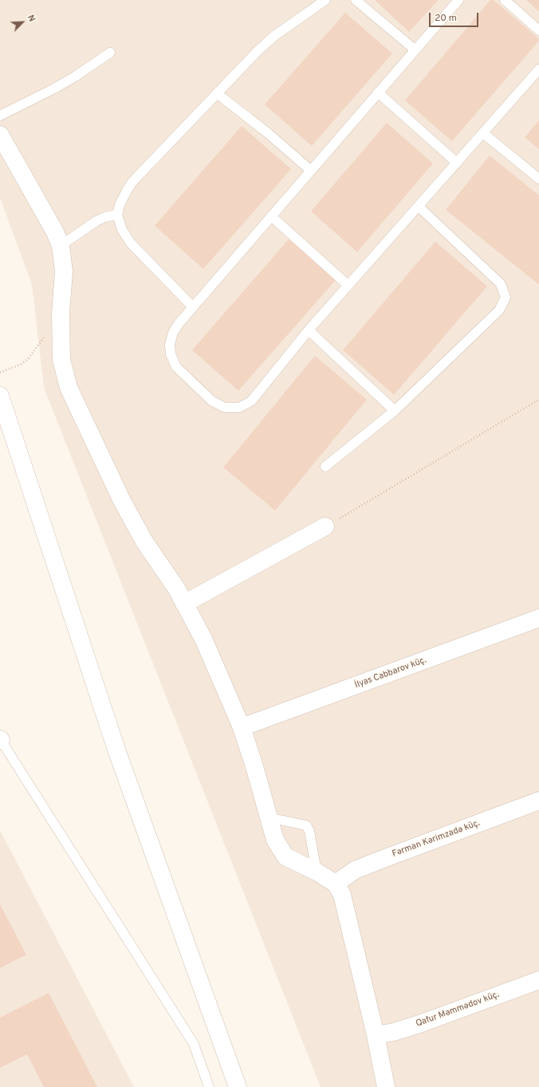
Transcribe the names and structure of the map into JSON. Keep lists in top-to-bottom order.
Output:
{
  "streets": {
    "street": ["İlyas Cabbarov küç.", "Fərman Kərimzadə küç.", "Qafur Məmmədov küç."]
  },
  "scale_bar": "20 m",
  "north": "top right"
}
